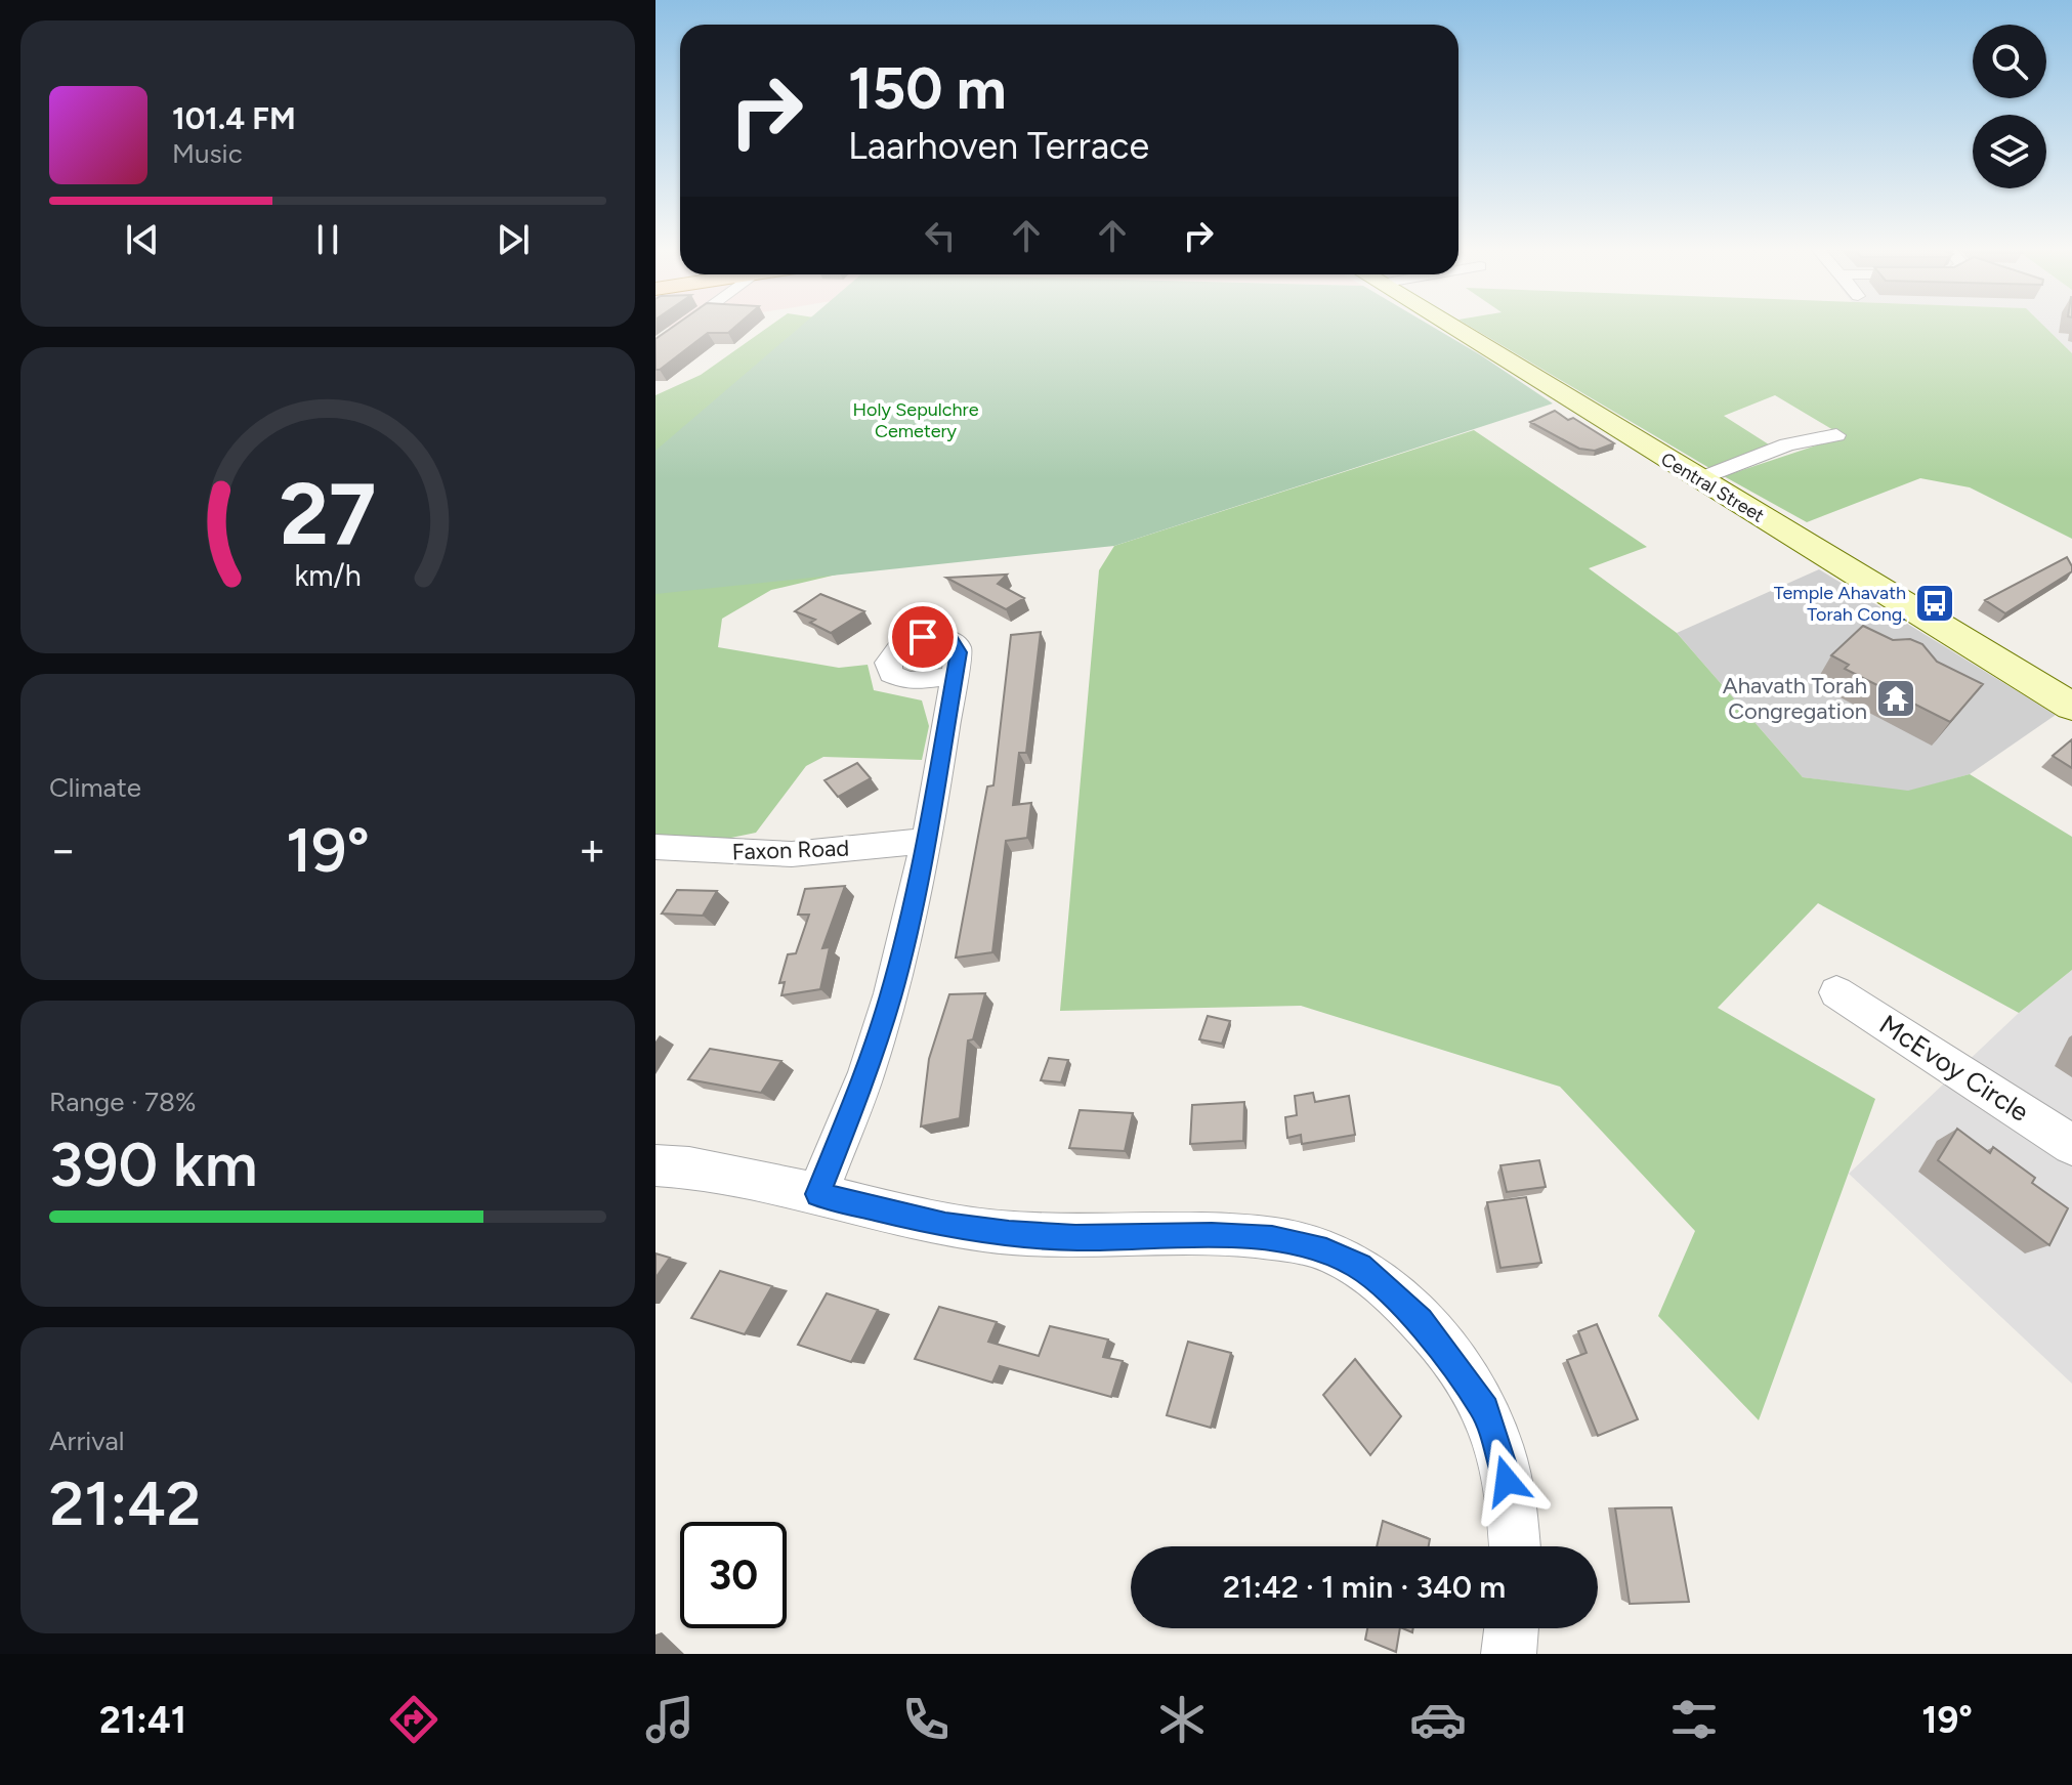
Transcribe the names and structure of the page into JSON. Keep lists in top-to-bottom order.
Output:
{
  "streets": {
    "main road": ["Central Street"],
    "street": ["Faxon Road", "McEvoy Circle"]
  },
  "parks": ["Holy Sepulchre Cemetery"],
  "places": {
    "bus stop": ["Temple Ahavath Torah Cong."],
    "temple": ["Ahavath Torah Congregation"]
  },
  "page": {
    "turn": ["150 m", "Laarhoven Terrace"],
    "song": ["101.4 FM", "Music"],
    "tile": [
      "Climate",
      ["Range · 78%", "390 km"],
      ["Arrival", "21:42"]
    ],
    "heat": ["−", "19°", "+"],
    "limit": "30",
    "trip": "21:42 · 1 min · 340 m",
    "tabs": ["21:41", "19°"],
    "gauge": ["27", "km/h"]
  }
}
